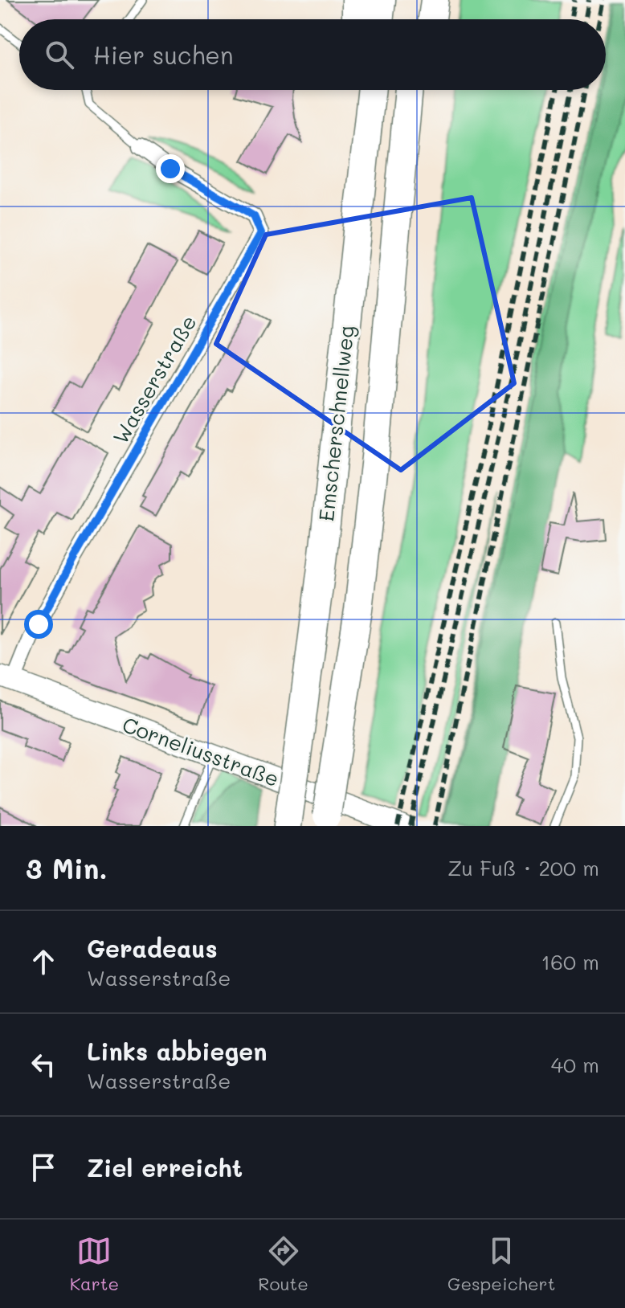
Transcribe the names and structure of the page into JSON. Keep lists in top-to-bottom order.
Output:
{
  "streets": {
    "highway": ["Emscherschnellweg"],
    "main road": ["Corneliusstraße"],
    "street": ["Wasserstraße"]
  },
  "crossings": [
    ["Wasserstraße", "Corneliusstraße"]
  ],
  "page": {
    "search": "Hier suchen",
    "heading": ["3 Min.", "Zu Fuß · 200 m"],
    "list": [
      ["Geradeaus", "Wasserstraße", "160 m"],
      ["Links abbiegen", "Wasserstraße", "40 m"],
      "Ziel erreicht"
    ],
    "nav": ["Karte", "Route", "Gespeichert"]
  }
}
